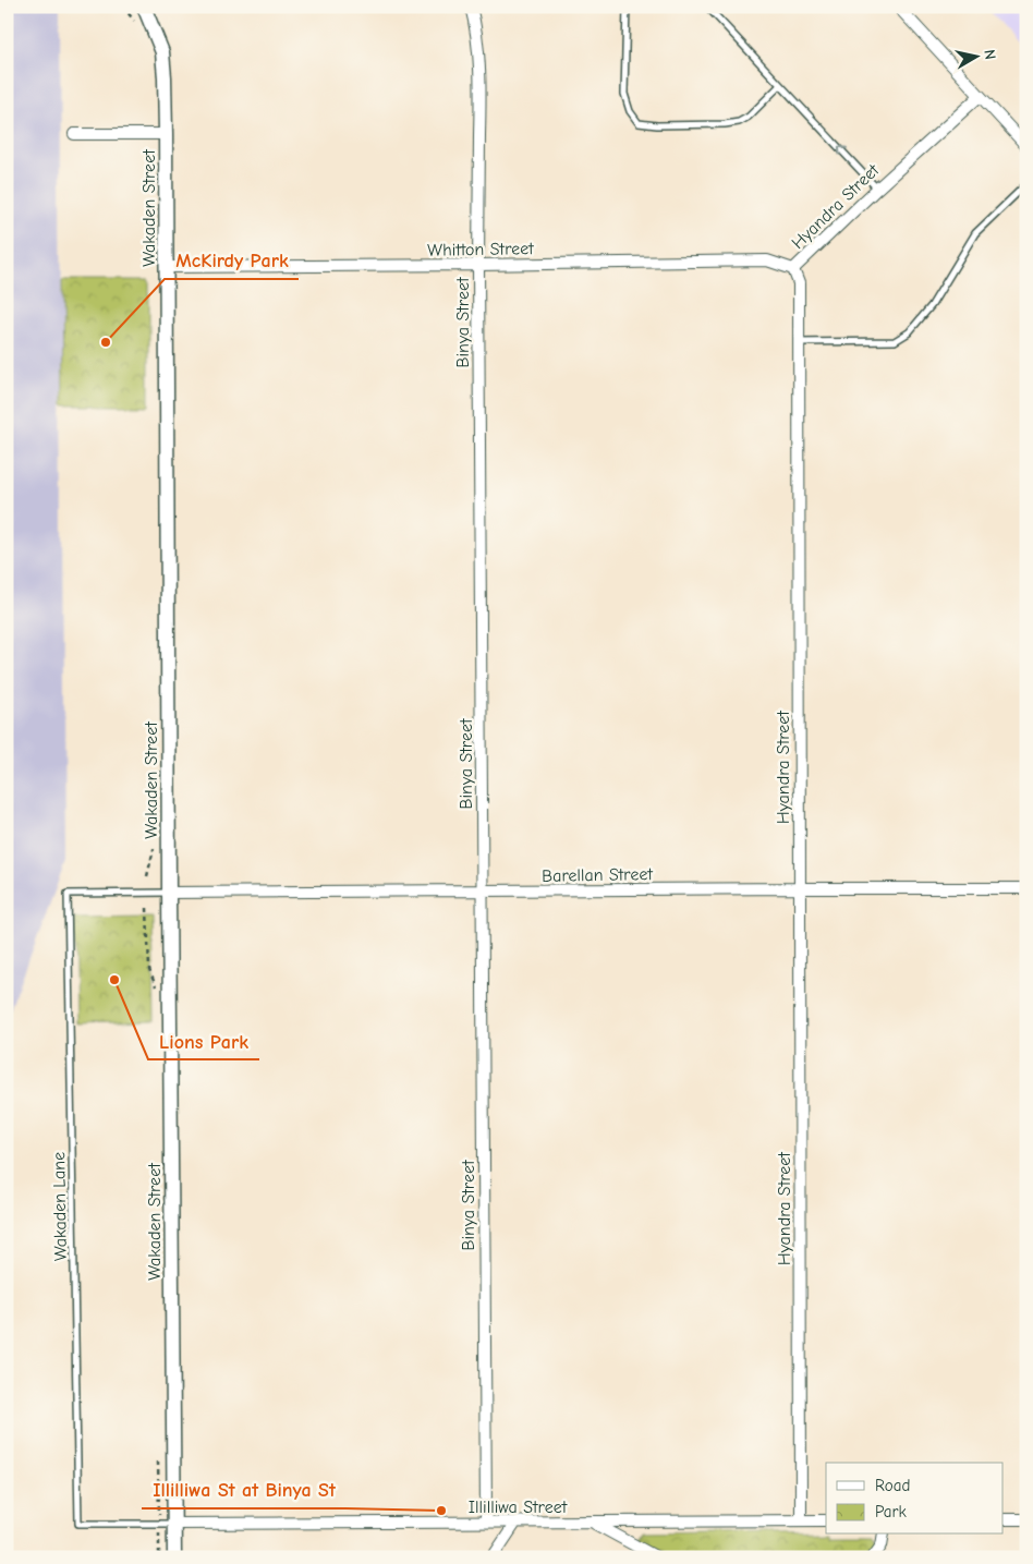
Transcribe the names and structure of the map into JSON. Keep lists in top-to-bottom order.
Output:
{
  "streets": {
    "street": [
      "Hyandra Street",
      "Wakaden Street",
      "Whitton Street",
      "Binya Street",
      "Barellan Street",
      "Illilliwa Street"
    ],
    "lane": ["Wakaden Lane"]
  },
  "crossings": [
    ["Hyandra Street", "Whitton Street"],
    ["Hyandra Street", "Barellan Street"],
    ["Hyandra Street", "Illilliwa Street"],
    ["Wakaden Street", "Whitton Street"],
    ["Wakaden Street", "Barellan Street"],
    ["Wakaden Street", "Wakaden Lane"],
    ["Wakaden Street", "Illilliwa Street"],
    ["Whitton Street", "Binya Street"],
    ["Binya Street", "Barellan Street"],
    ["Binya Street", "Illilliwa Street"],
    ["Barellan Street", "Wakaden Lane"],
    ["Wakaden Lane", "Illilliwa Street"]
  ],
  "places": ["McKirdy Park", "Lions Park", "Illilliwa St at Binya St"],
  "legend": ["Road", "Park"],
  "north": "right"
}
